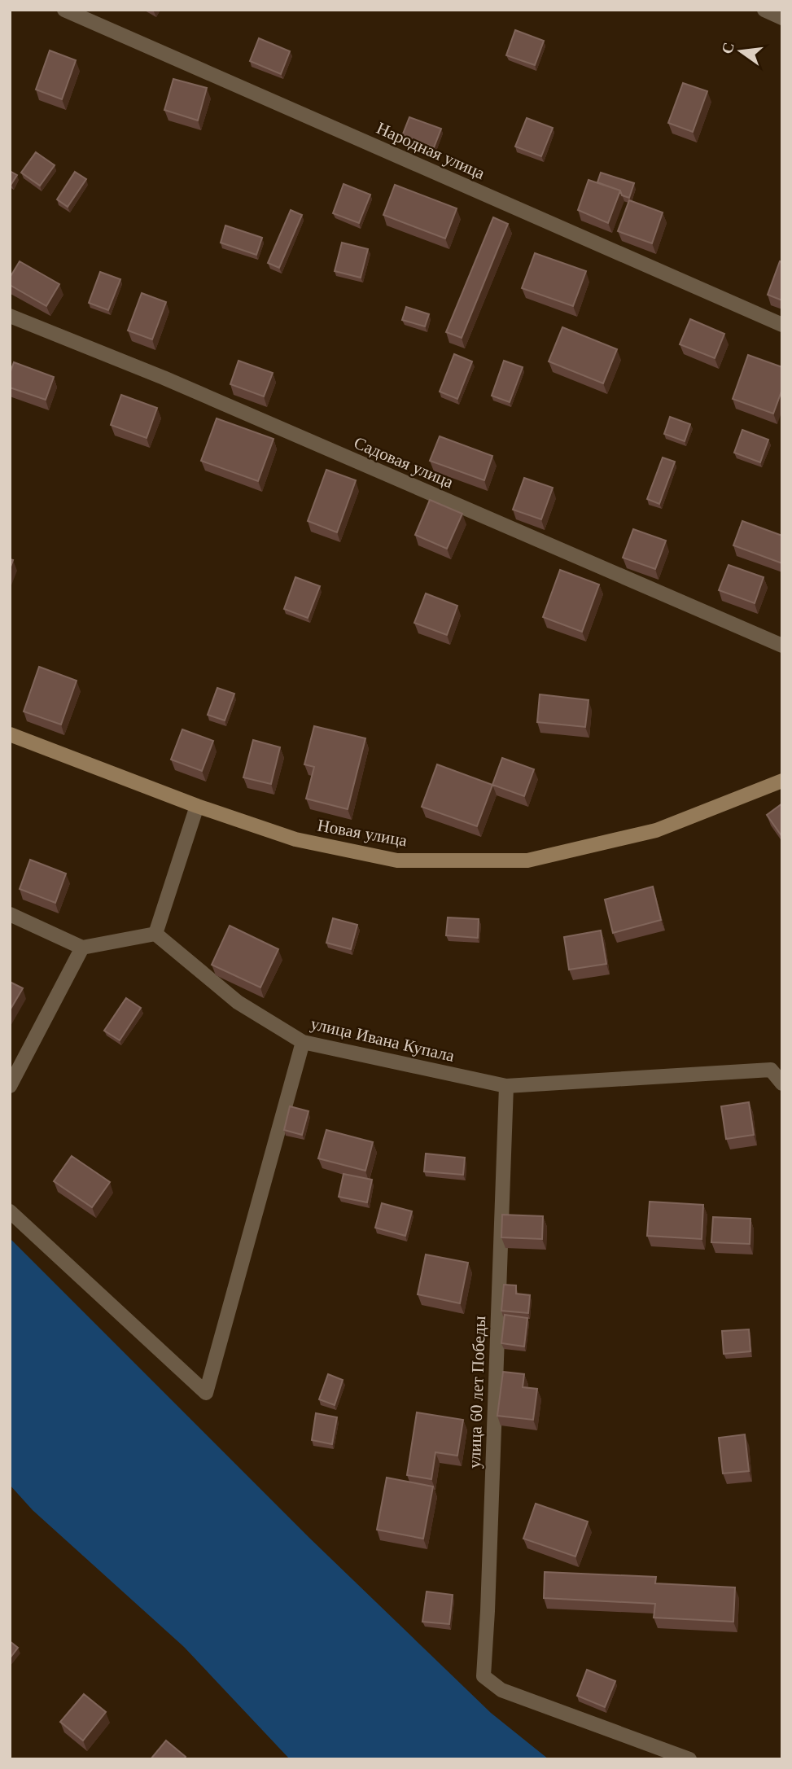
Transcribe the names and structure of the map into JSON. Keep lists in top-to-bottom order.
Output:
{
  "streets": {
    "street": [
      "Народная улица",
      "Садовая улица",
      "Новая улица",
      "улица Ивана Купала",
      "улица 60 лет Победы"
    ]
  },
  "crossings": [
    ["улица Ивана Купала", "улица 60 лет Победы"]
  ],
  "north": "left"
}
